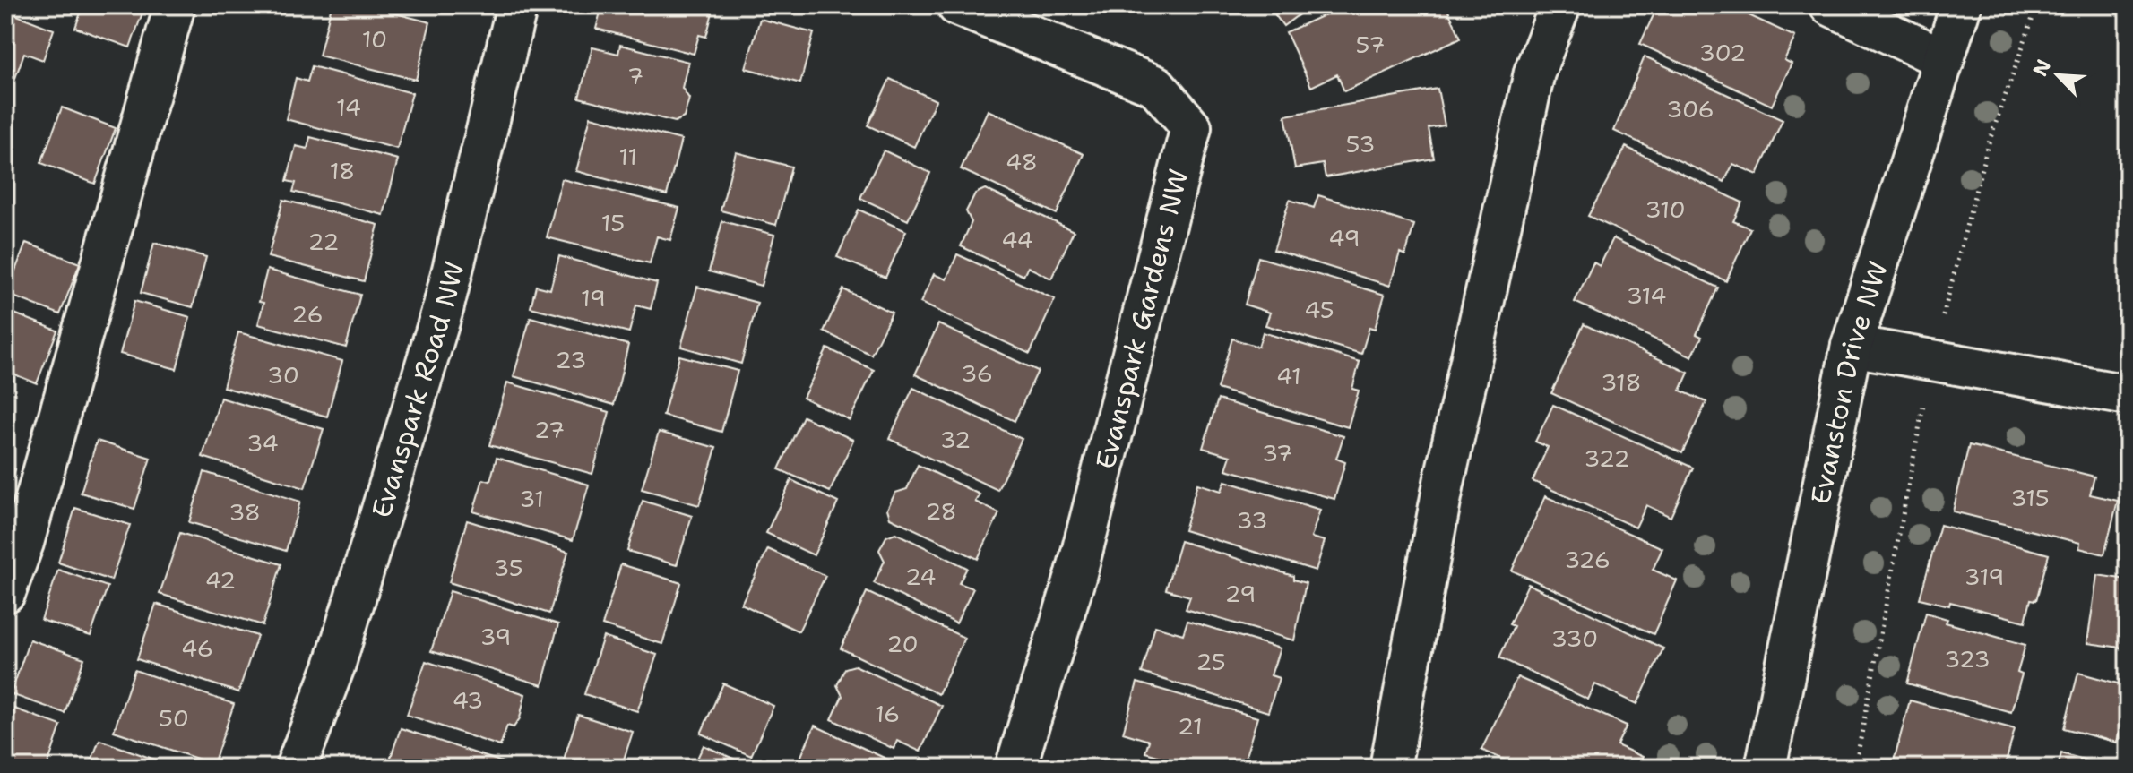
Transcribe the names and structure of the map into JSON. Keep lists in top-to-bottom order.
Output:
{
  "streets": {
    "street": ["Evanspark Gardens NW", "Evanston Drive NW", "Evanspark Road NW"]
  },
  "house_numbers": [
    "10",
    "57",
    "302",
    "7",
    "14",
    "306",
    "53",
    "11",
    "48",
    "18",
    "310",
    "15",
    "49",
    "44",
    "22",
    "314",
    "19",
    "45",
    "26",
    "23",
    "36",
    "30",
    "41",
    "318",
    "27",
    "32",
    "34",
    "37",
    "322",
    "315",
    "31",
    "28",
    "38",
    "33",
    "326",
    "35",
    "24",
    "319",
    "42",
    "29",
    "39",
    "330",
    "20",
    "46",
    "323",
    "25",
    "43",
    "16",
    "50",
    "21"
  ],
  "north": "top left"
}
